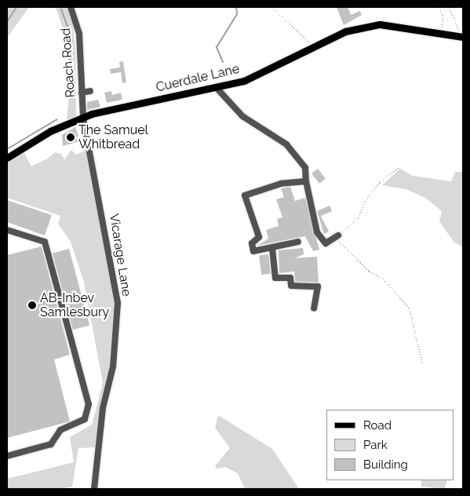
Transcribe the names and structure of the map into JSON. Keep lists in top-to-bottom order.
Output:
{
  "streets": {
    "main road": ["Cuerdale Lane"],
    "street": ["Roach Road", "Vicarage Lane"]
  },
  "crossings": [
    ["Roach Road", "Cuerdale Lane"],
    ["Roach Road", "Vicarage Lane"],
    ["Cuerdale Lane", "Vicarage Lane"]
  ],
  "places": ["The Samuel Whitbread", "AB-Inbev Samlesbury"],
  "legend": ["Road", "Park", "Building"]
}
